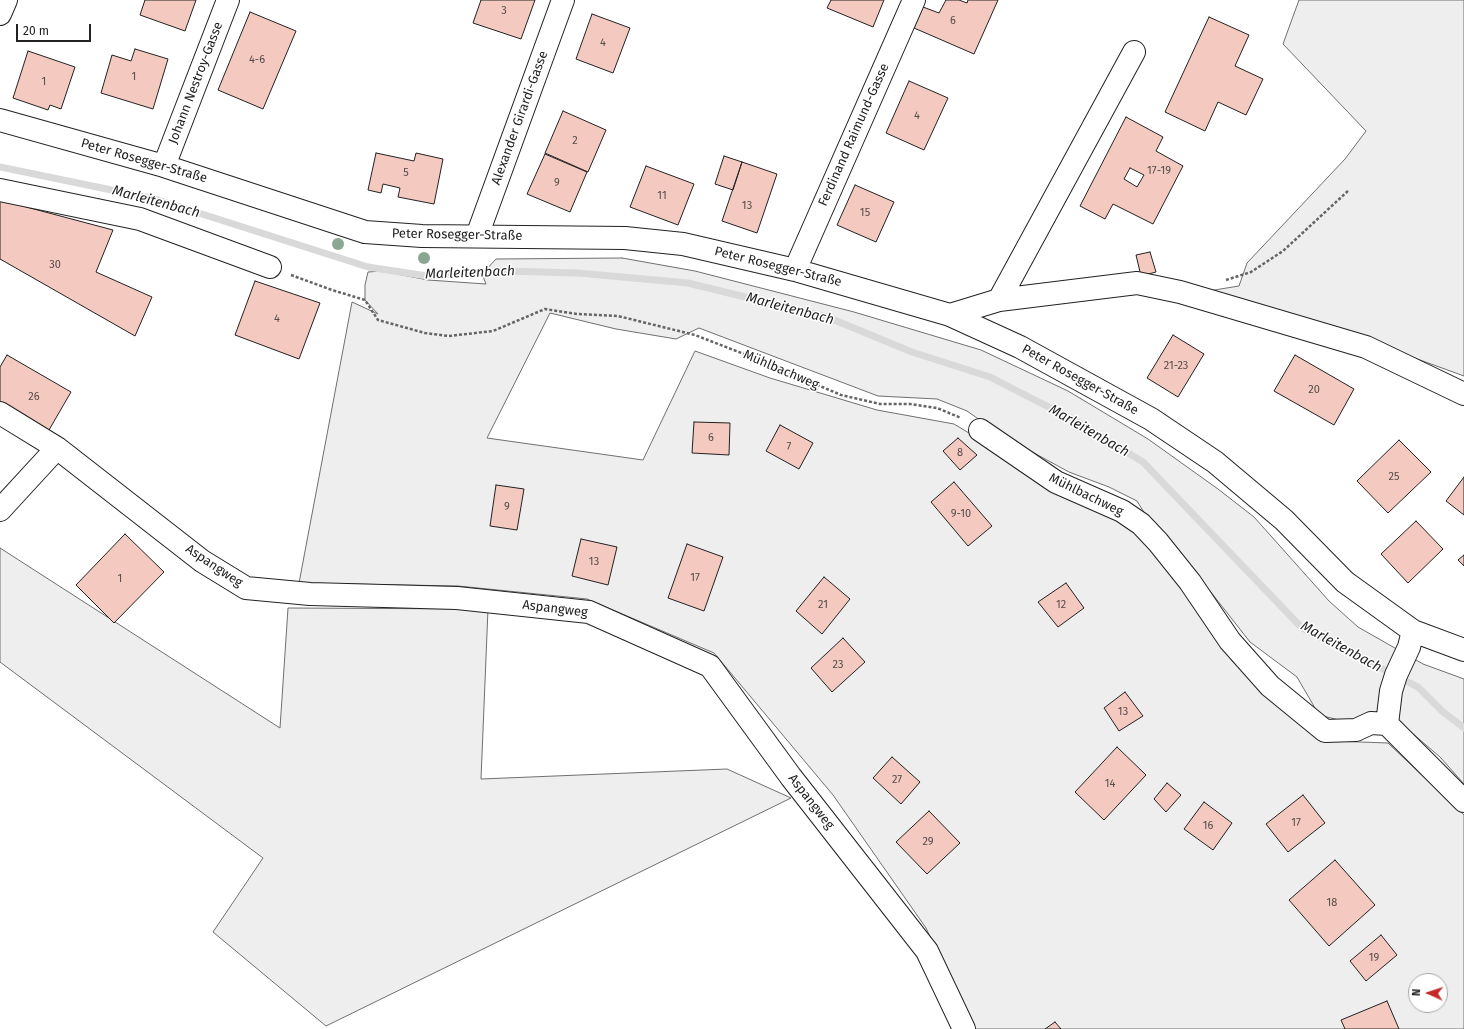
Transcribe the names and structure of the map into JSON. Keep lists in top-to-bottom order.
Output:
{
  "streets": {
    "street": [
      "Johann Nestroy-Gasse",
      "Alexander Girardi-Gasse",
      "Ferdinand Raimund-Gasse",
      "Peter Rosegger-Straße",
      "Mühlbachweg",
      "Aspangweg"
    ]
  },
  "crossings": [
    ["Johann Nestroy-Gasse", "Peter Rosegger-Straße"],
    ["Alexander Girardi-Gasse", "Peter Rosegger-Straße"],
    ["Ferdinand Raimund-Gasse", "Peter Rosegger-Straße"]
  ],
  "water": ["Marleitenbach"],
  "house_numbers": [
    "3",
    "6",
    "4",
    "4-6",
    "1",
    "1",
    "4",
    "2",
    "17-19",
    "5",
    "9",
    "11",
    "13",
    "15",
    "30",
    "4",
    "21-23",
    "20",
    "26",
    "6",
    "7",
    "8",
    "25",
    "9",
    "9-10",
    "13",
    "17",
    "1",
    "21",
    "12",
    "23",
    "13",
    "27",
    "14",
    "17",
    "16",
    "29",
    "18",
    "19"
  ],
  "scale_bar": "20 m",
  "north": "left"
}
